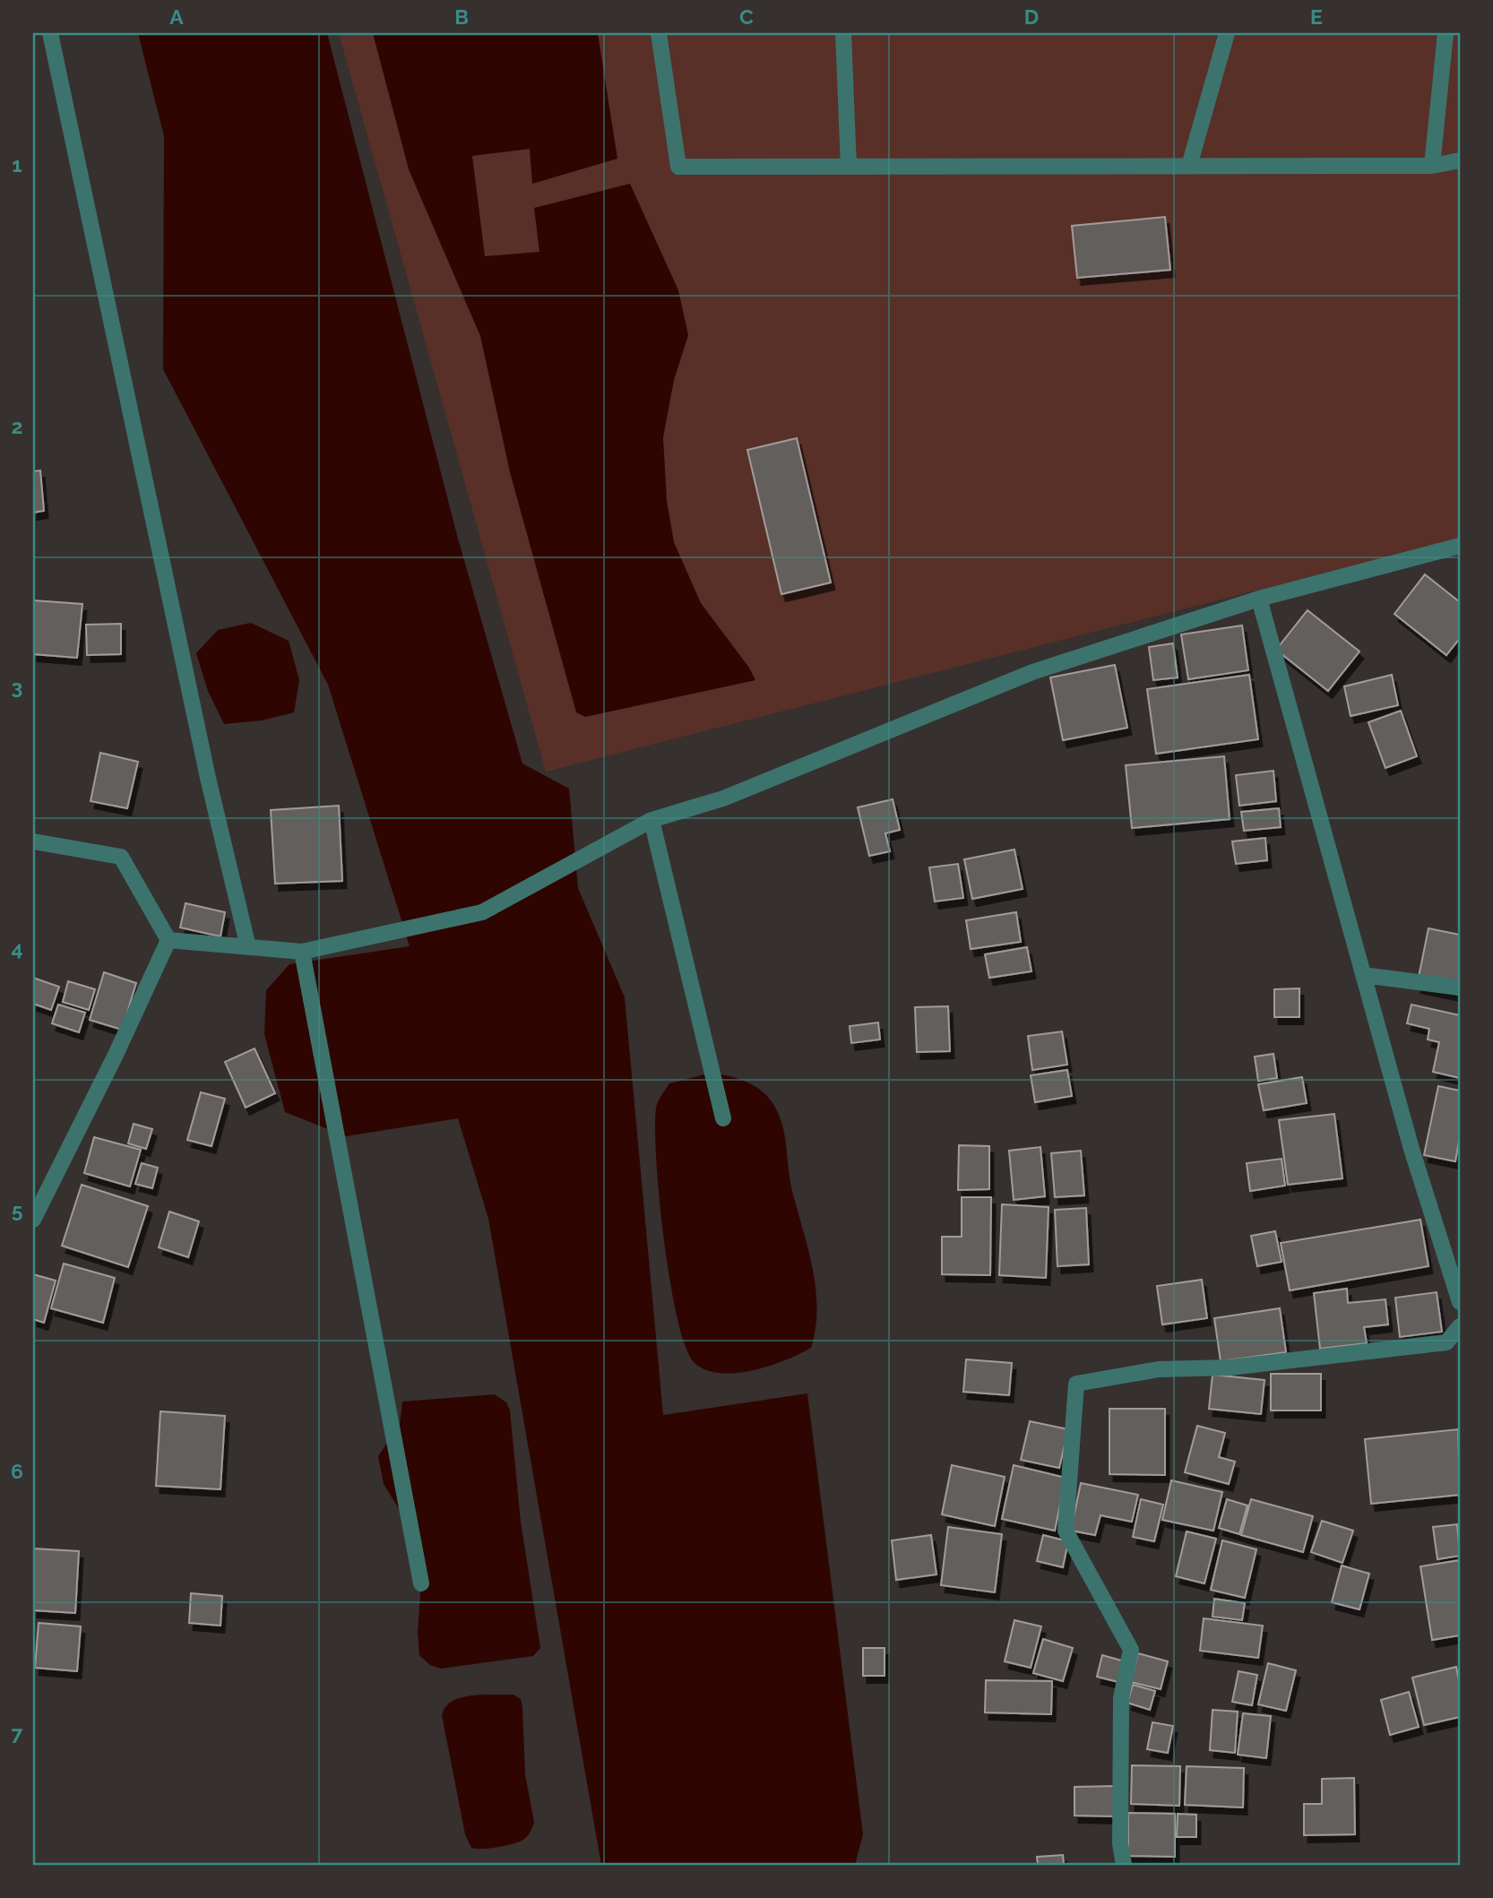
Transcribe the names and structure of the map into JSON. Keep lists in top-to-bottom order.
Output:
{
  "grid": {
    "columns": [
      "A",
      "B",
      "C",
      "D",
      "E"
    ],
    "rows": [
      "1",
      "2",
      "3",
      "4",
      "5",
      "6",
      "7"
    ]
  }
}
